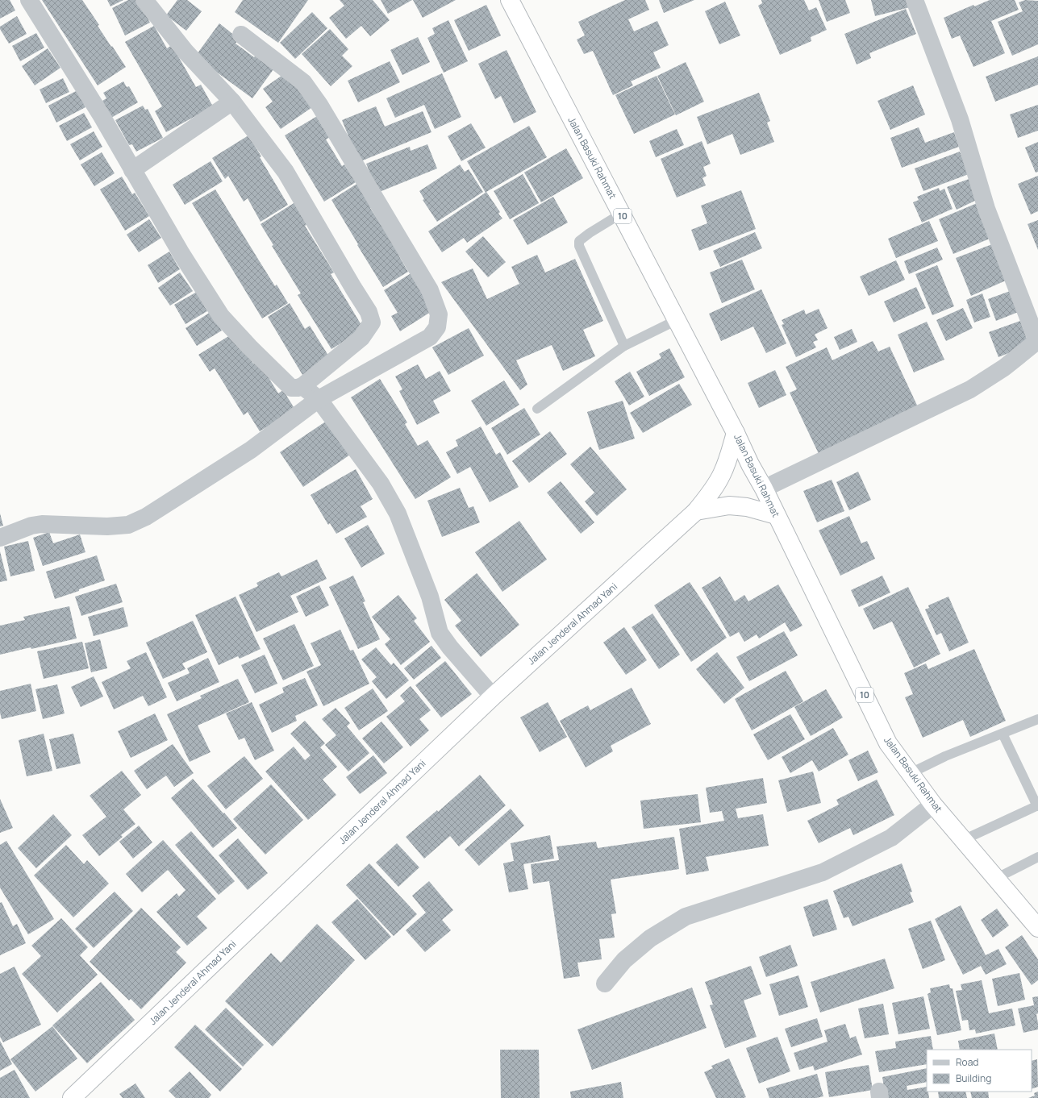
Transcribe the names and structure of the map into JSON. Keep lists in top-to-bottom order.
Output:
{
  "streets": {
    "highway": ["Jalan Basuki Rahmat", "10", "Jalan Jenderal Ahmad Yani"]
  },
  "crossings": [
    ["Jalan Basuki Rahmat", "Jalan Jenderal Ahmad Yani"]
  ],
  "legend": ["Road", "Building"]
}
